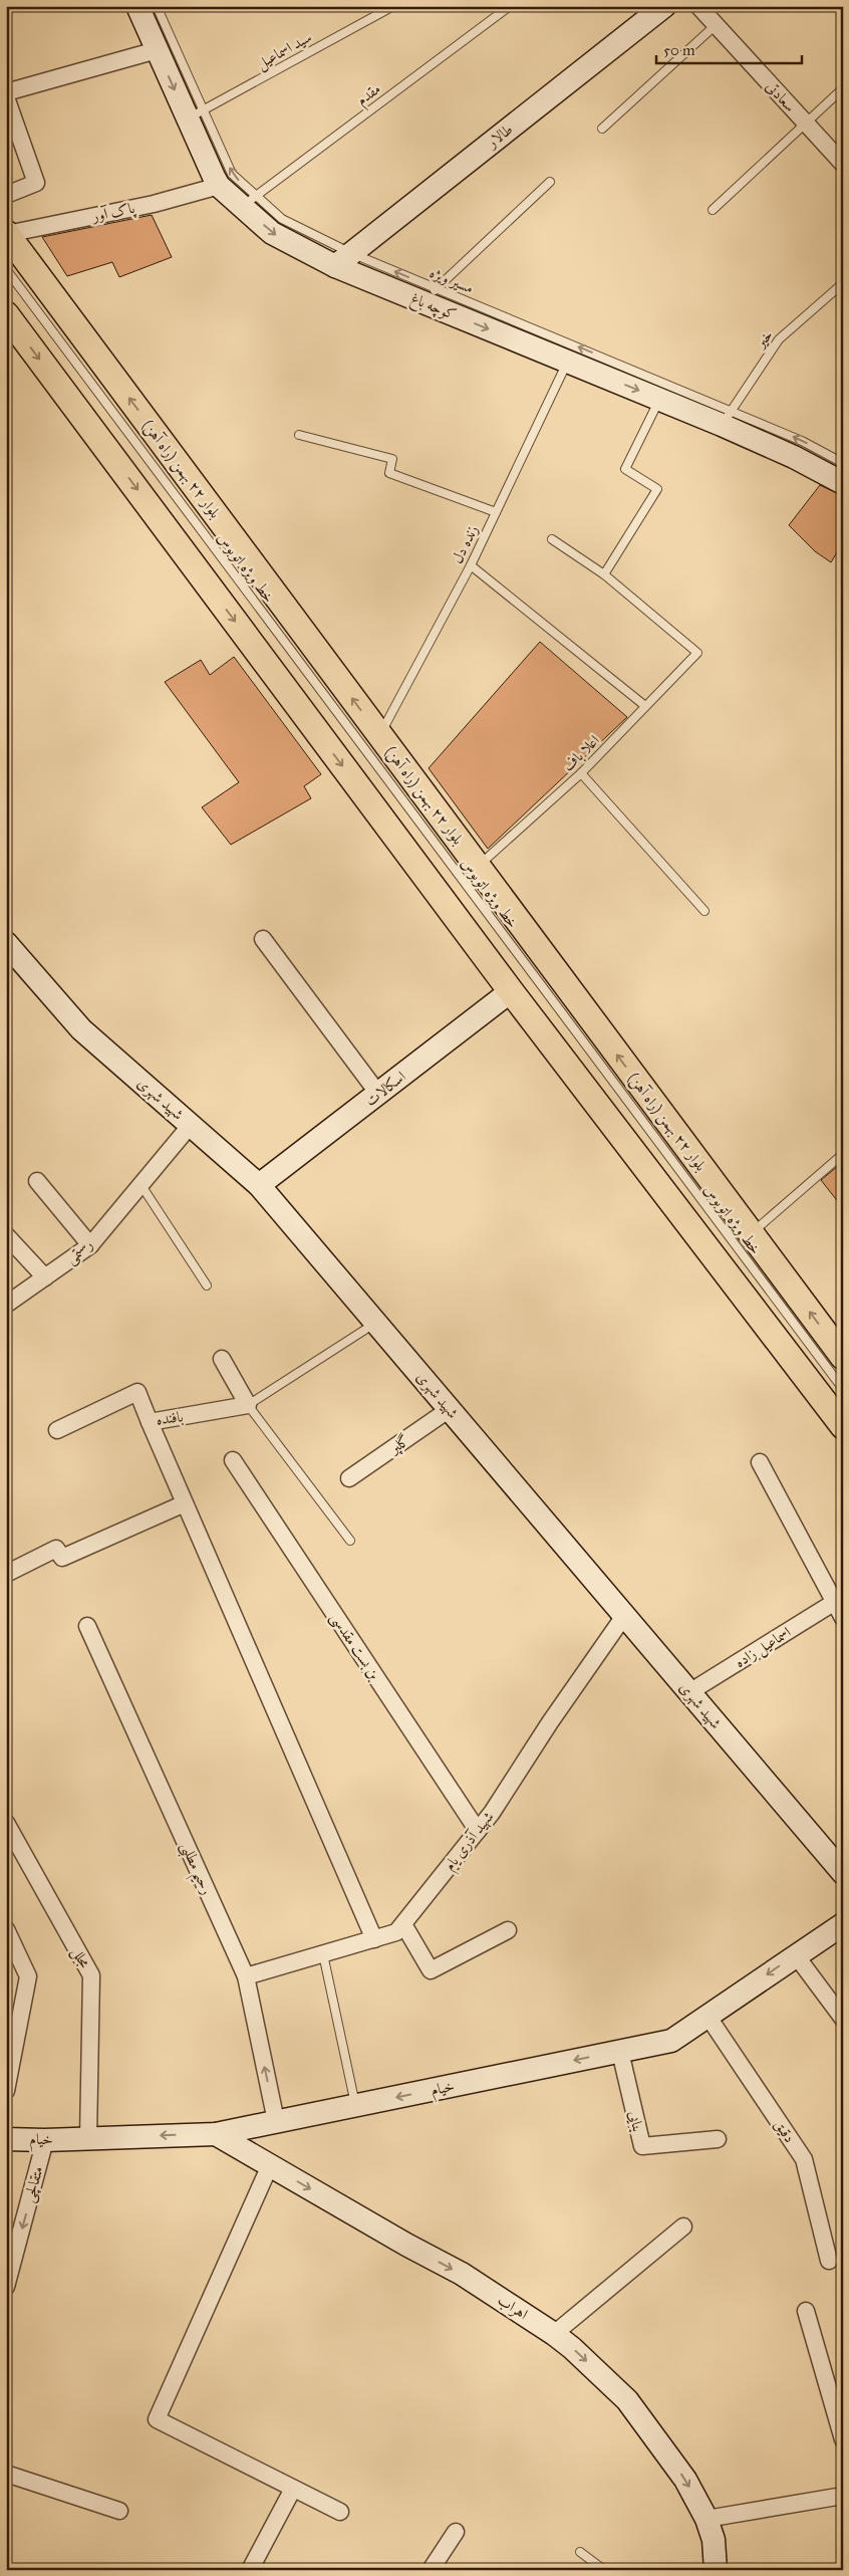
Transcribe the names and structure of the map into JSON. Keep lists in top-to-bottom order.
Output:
{
  "streets": {
    "main road": [
      "طالار",
      "کوچه باغ",
      "بلوار ۲۲ بهمن (راه آهن)",
      "اسکالات",
      "شهید شهری",
      "خیام",
      "اهراب"
    ],
    "street": [
      "سعادتی",
      "پاک آور",
      "رستمی",
      "بافنده",
      "گلپر",
      "بن بست مقدسی",
      "اسماعیل زاده",
      "شهید آذری یام",
      "رحیم مطلبی",
      "مجلل",
      "بنایی",
      "دقیق",
      "متقالچی"
    ],
    "lane": [
      "سید اسماعیل",
      "مقدم",
      "مسیر ویژه",
      "خیر",
      "زنده دل",
      "خط ویژه اتوبوس",
      "اعلا باف"
    ]
  },
  "crossings": [
    ["سید اسماعیل", "کوچه باغ"],
    ["مقدم", "کوچه باغ"],
    ["طالار", "کوچه باغ"],
    ["پاک آور", "کوچه باغ"],
    ["پاک آور", "بلوار ۲۲ بهمن (راه آهن)"],
    ["مسیر ویژه", "کوچه باغ"],
    ["مسیر ویژه", "خیر"],
    ["کوچه باغ", "خیر"],
    ["کوچه باغ", "زنده دل"],
    ["بلوار ۲۲ بهمن (راه آهن)", "زنده دل"],
    ["بلوار ۲۲ بهمن (راه آهن)", "اعلا باف"],
    ["اسکالات", "شهید شهری"],
    ["شهید شهری", "رستمی"],
    ["شهید شهری", "بافنده"],
    ["شهید شهری", "گلپر"],
    ["شهید شهری", "اسماعیل زاده"],
    ["شهید شهری", "شهید آذری یام"],
    ["بن بست مقدسی", "شهید آذری یام"],
    ["شهید آذری یام", "رحیم مطلبی"],
    ["رحیم مطلبی", "خیام"],
    ["مجلل", "خیام"],
    ["خیام", "بنایی"],
    ["خیام", "دقیق"],
    ["خیام", "متقالچی"],
    ["خیام", "اهراب"]
  ],
  "one_way": [
    "مسیر ویژه",
    "کوچه باغ",
    "خیام",
    "متقالچی",
    "اهراب"
  ],
  "scale_bar": "50 m"
}
